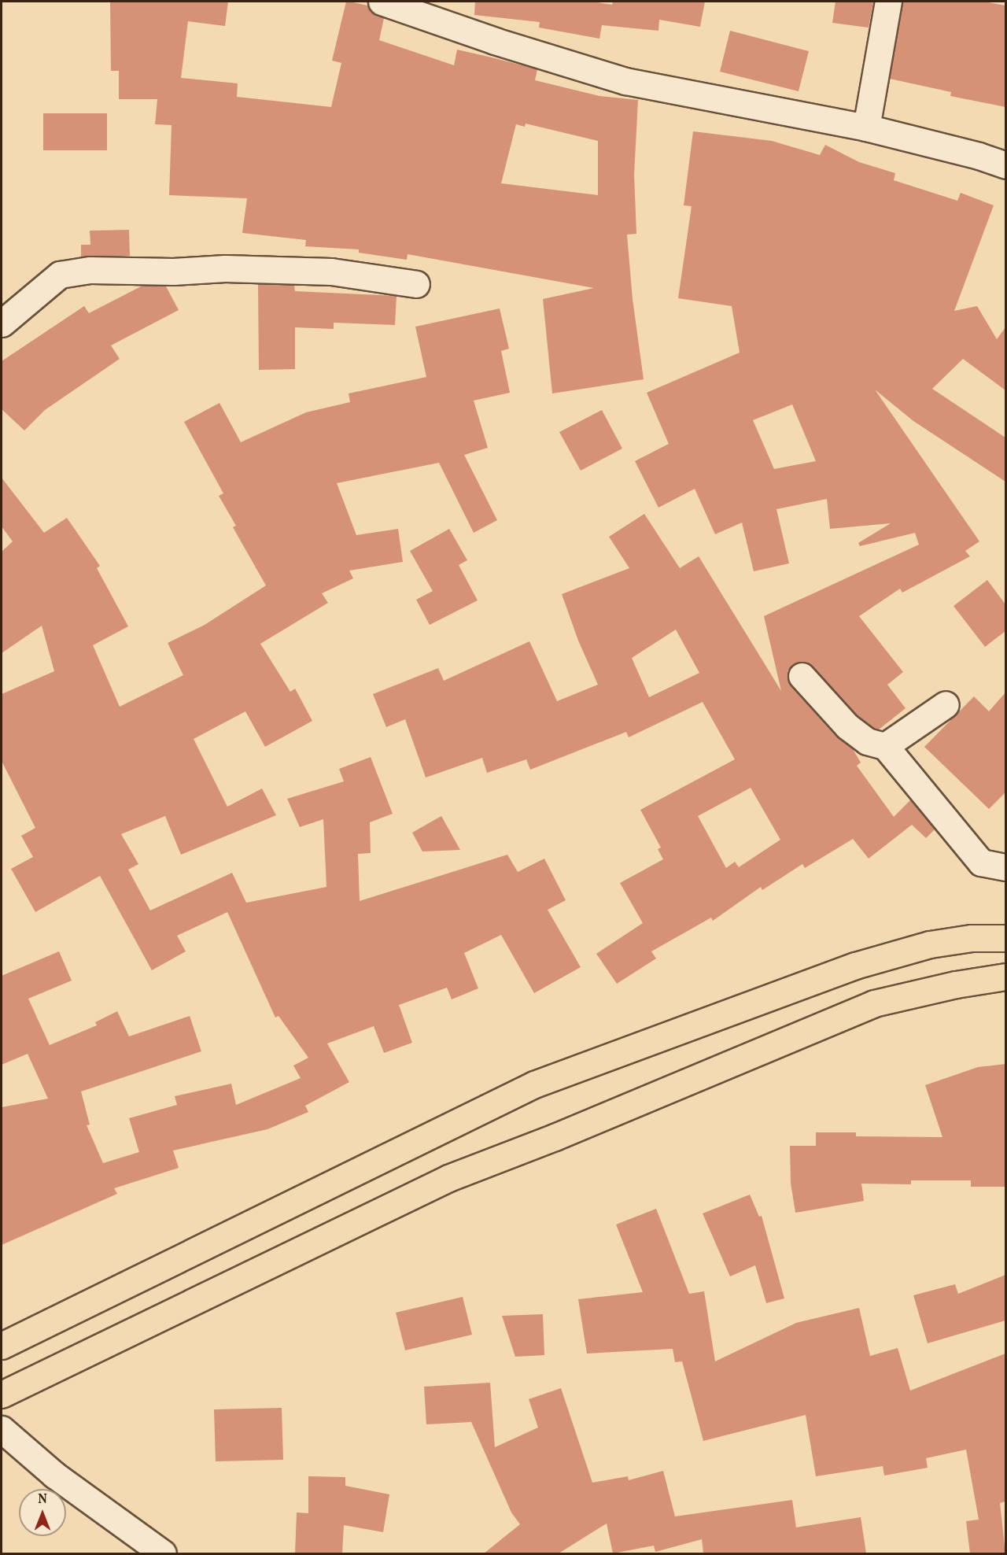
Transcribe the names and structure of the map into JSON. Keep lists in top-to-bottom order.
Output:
{
  "north": "top"
}
